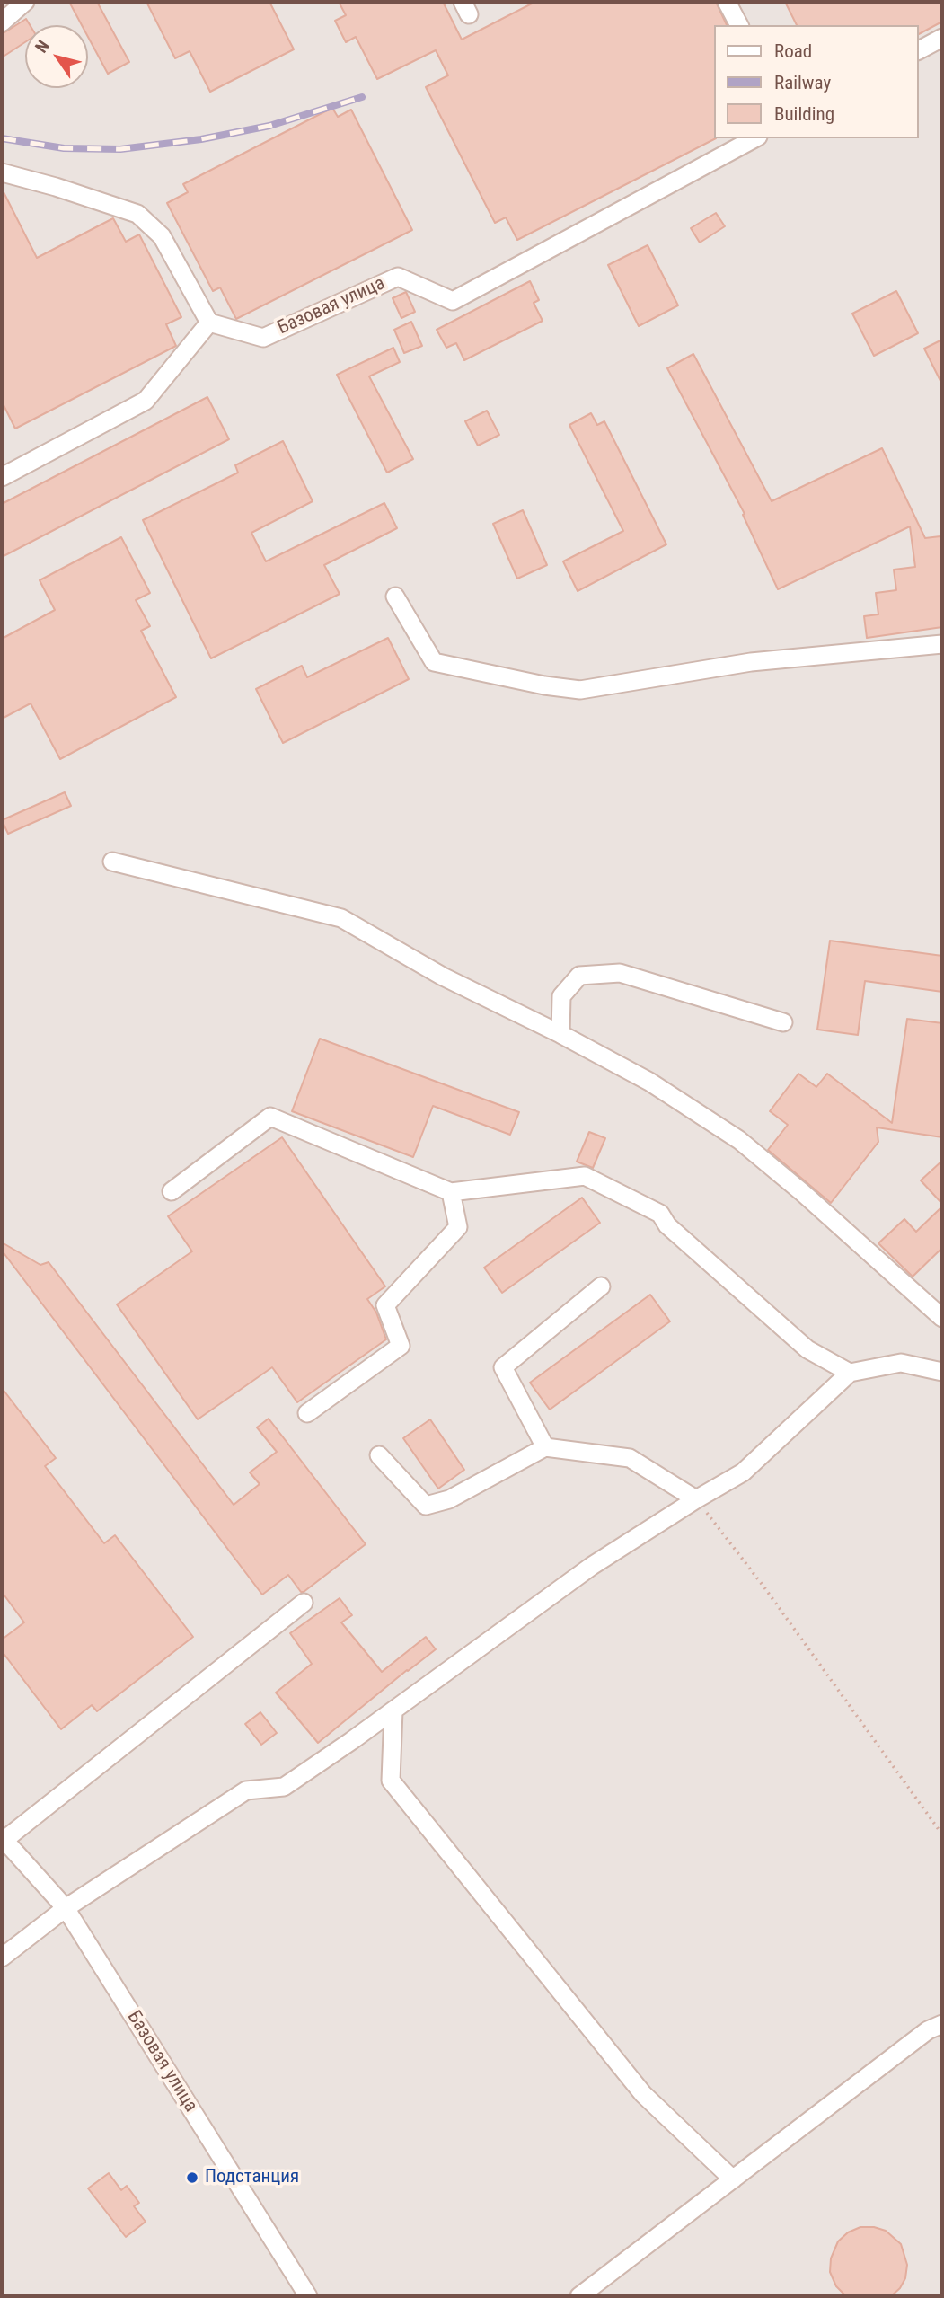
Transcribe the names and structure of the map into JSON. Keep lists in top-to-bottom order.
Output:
{
  "streets": {
    "street": ["Базовая улица"]
  },
  "places": ["Подстанция"],
  "legend": ["Road", "Railway", "Building"],
  "north": "top left"
}
